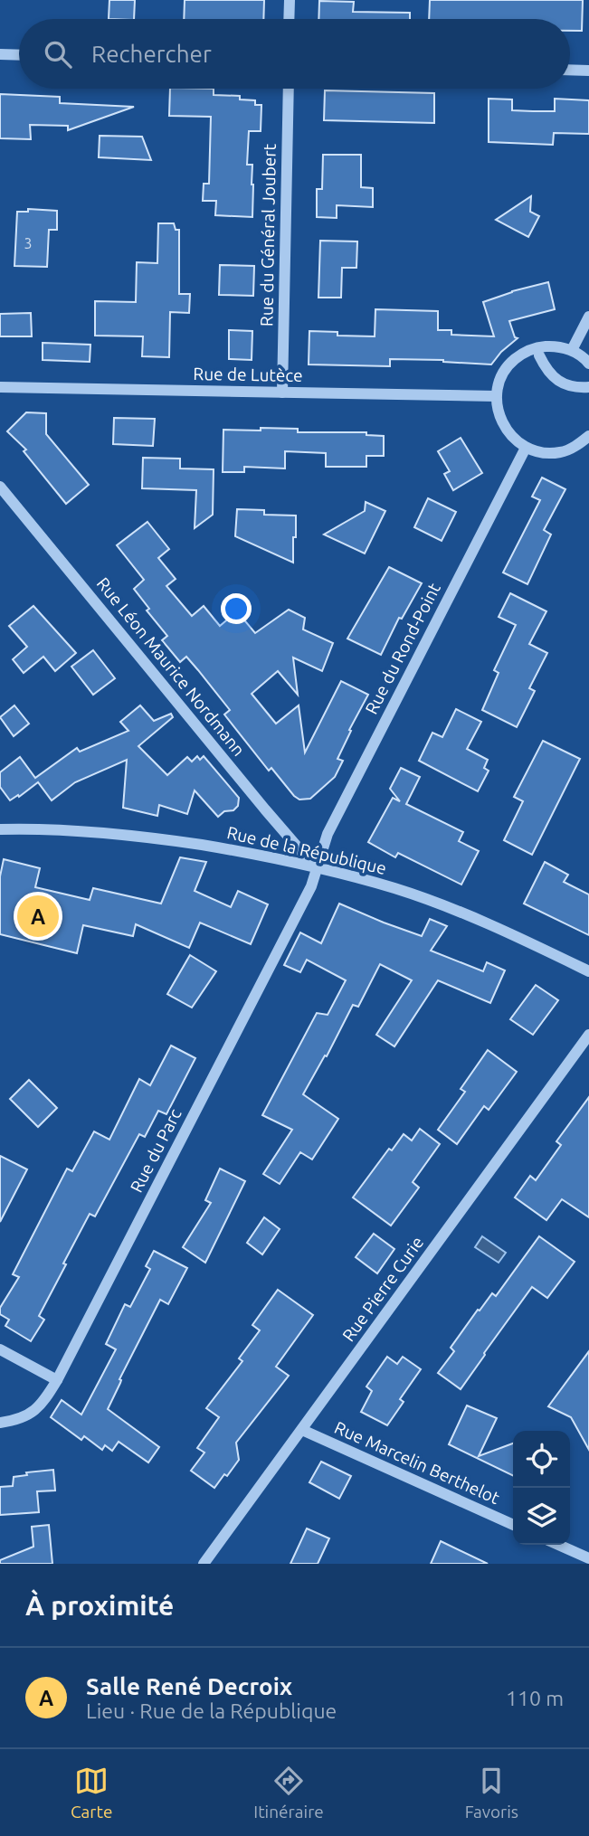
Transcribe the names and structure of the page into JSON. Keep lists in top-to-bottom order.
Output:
{
  "streets": {
    "street": [
      "Rue du Général Joubert",
      "Rue de Lutèce",
      "Rue du Rond-Point",
      "Rue Léon Maurice Nordmann",
      "Rue de la République",
      "Rue du Parc",
      "Rue Pierre Curie",
      "Rue Marcelin Berthelot"
    ]
  },
  "crossings": [
    ["Rue du Général Joubert", "Rue de Lutèce"],
    ["Rue du Rond-Point", "Rue Léon Maurice Nordmann"],
    ["Rue du Rond-Point", "Rue de la République"],
    ["Rue du Rond-Point", "Rue du Parc"],
    ["Rue Léon Maurice Nordmann", "Rue de la République"],
    ["Rue Léon Maurice Nordmann", "Rue du Parc"],
    ["Rue de la République", "Rue du Parc"],
    ["Rue Pierre Curie", "Rue Marcelin Berthelot"]
  ],
  "house_numbers": ["3"],
  "page": {
    "search": "Rechercher",
    "pins": "A",
    "heading": "À proximité",
    "list": [
      {
        "mark": "A",
        "name": "Salle René Decroix",
        "note": "Lieu · Rue de la République",
        "value": "110 m"
      }
    ],
    "nav": ["Carte", "Itinéraire", "Favoris"]
  }
}
